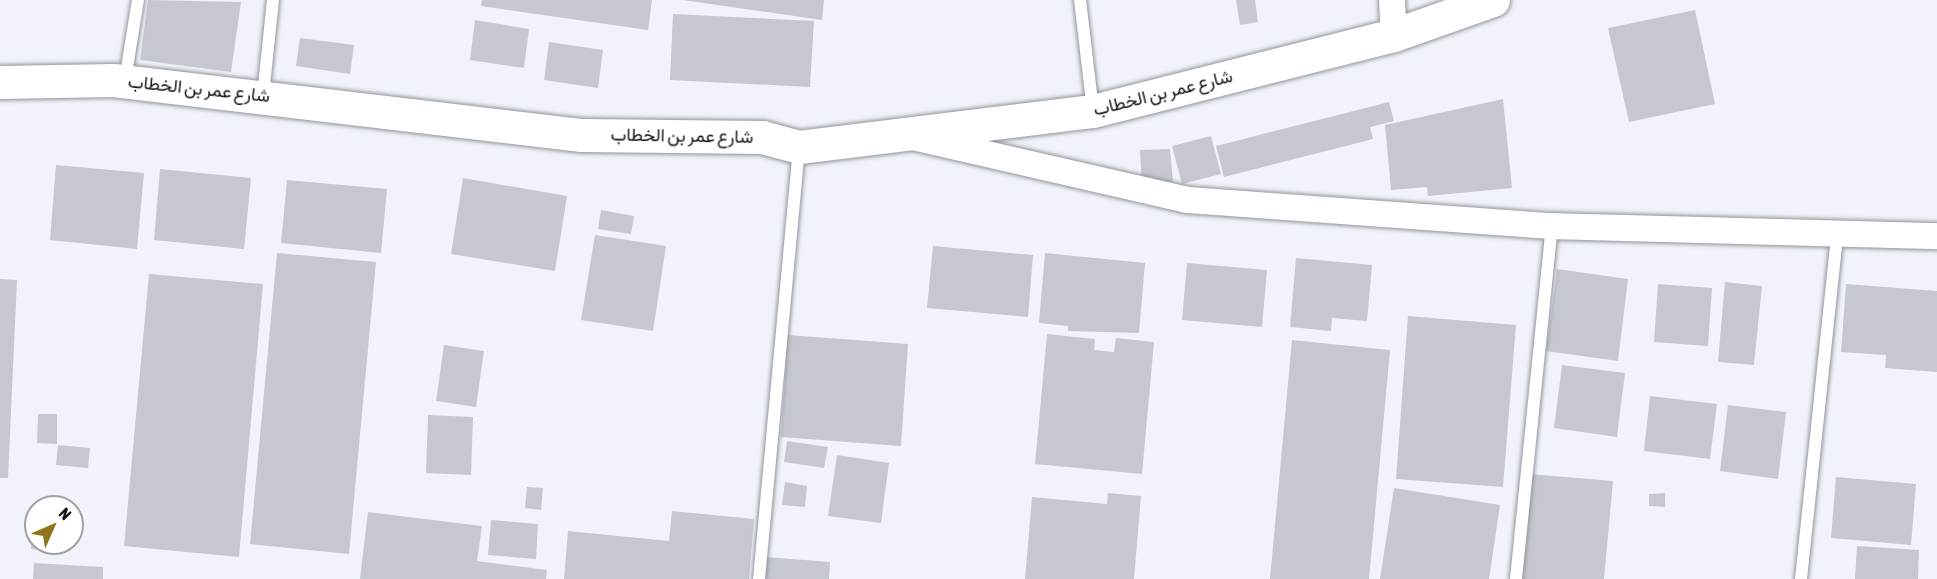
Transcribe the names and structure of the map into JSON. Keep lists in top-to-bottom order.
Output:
{
  "streets": {
    "main road": ["شارع عمر بن الخطاب"]
  },
  "north": "top right"
}
